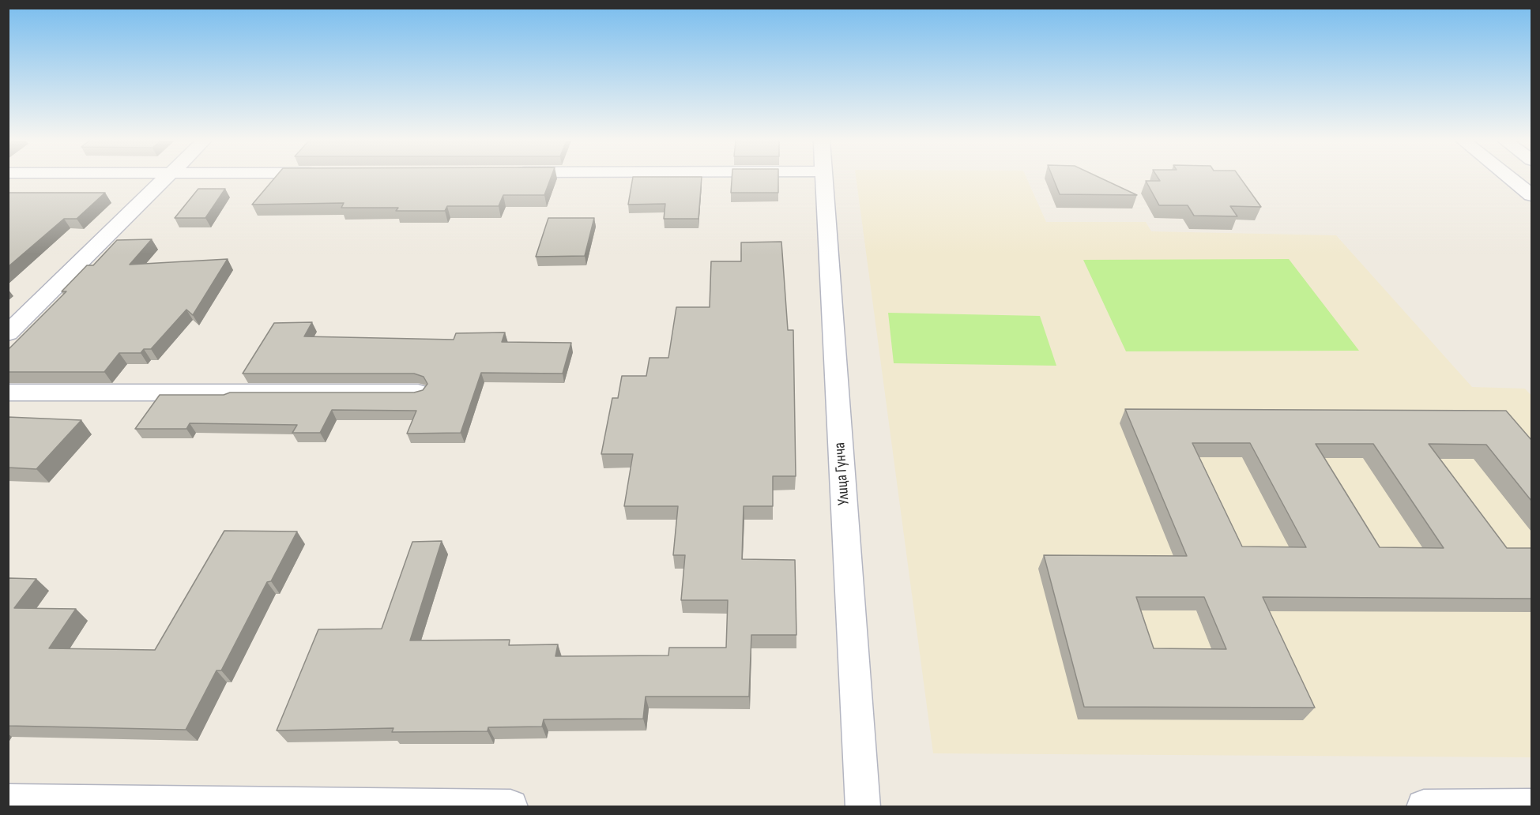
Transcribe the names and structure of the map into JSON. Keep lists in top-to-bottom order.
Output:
{
  "streets": {
    "street": ["Улица Гунча"]
  }
}
